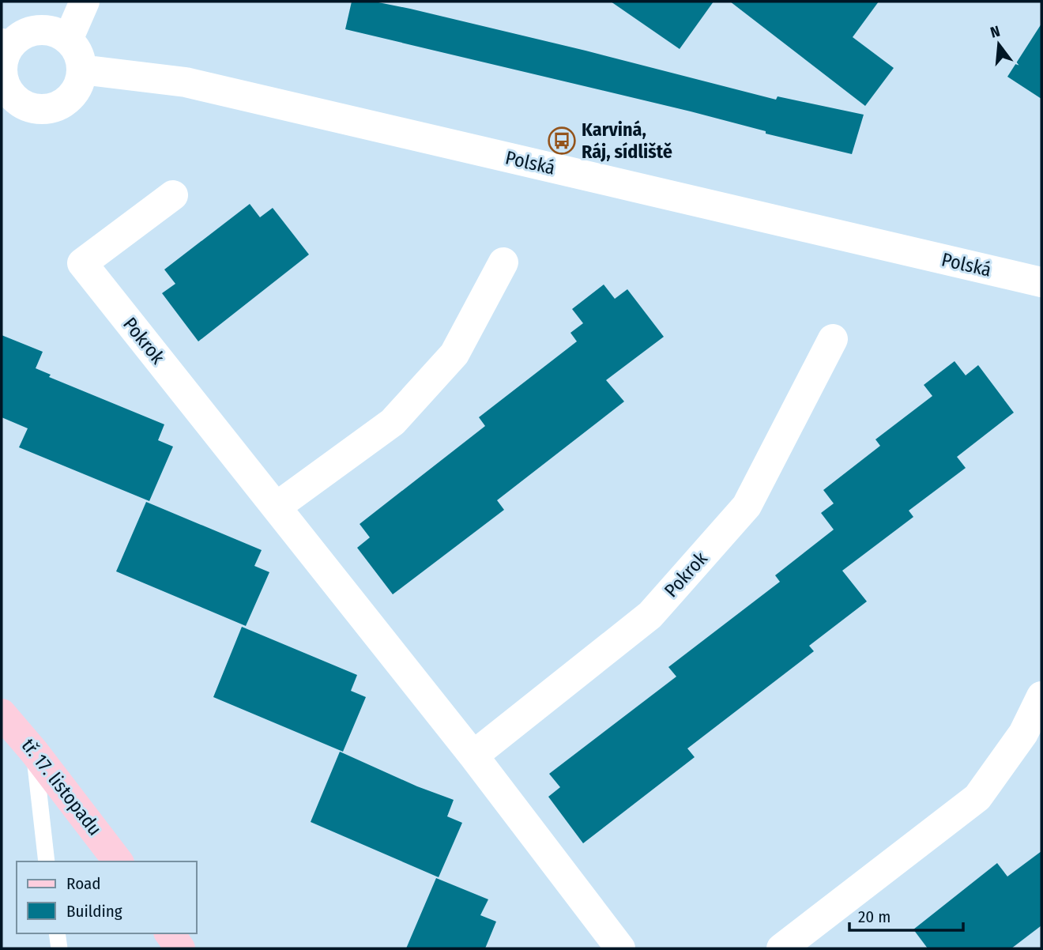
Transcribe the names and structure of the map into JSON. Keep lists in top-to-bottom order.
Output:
{
  "streets": {
    "main road": ["tř. 17. listopadu"],
    "street": ["Polská", "Pokrok"]
  },
  "places": {
    "bus stop": ["Karviná, Ráj, sídliště"]
  },
  "legend": ["Road", "Building"],
  "scale_bar": "20 m",
  "north": "top"
}
